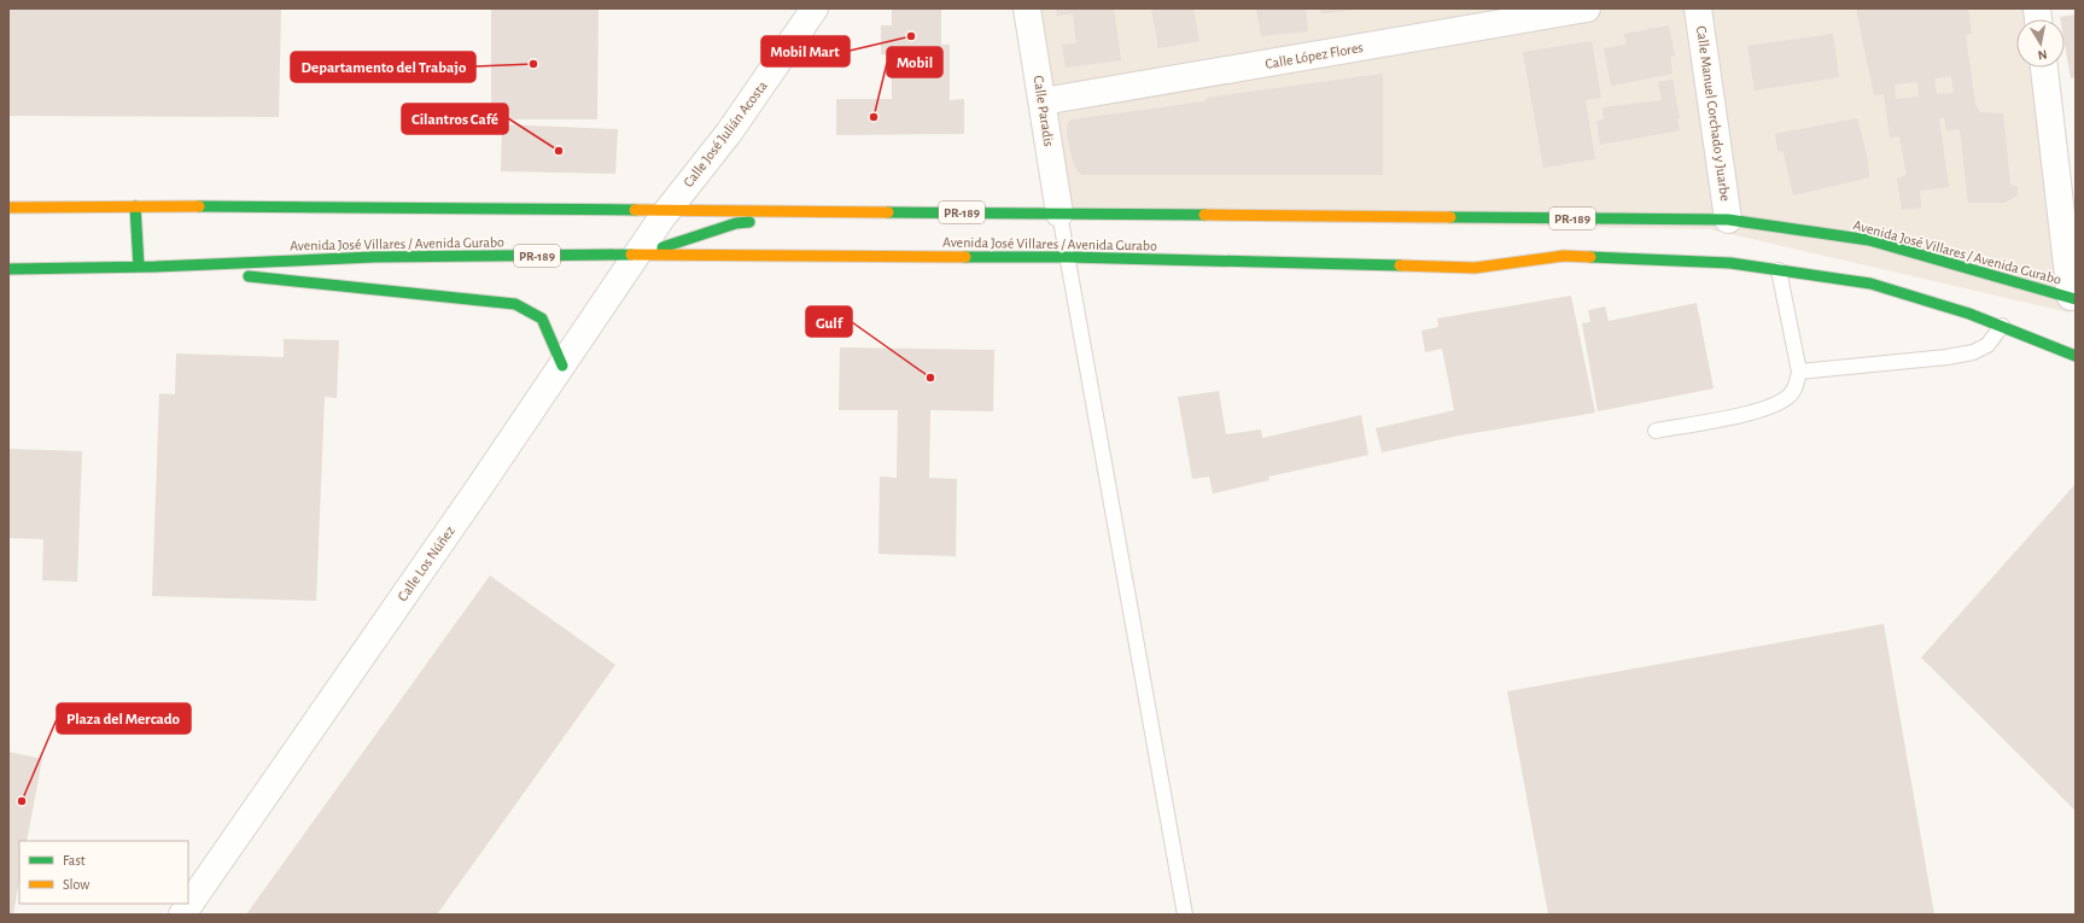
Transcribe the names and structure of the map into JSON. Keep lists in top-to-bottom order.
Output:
{
  "streets": {
    "main road": ["PR-189", "Avenida José Villares / Avenida Gurabo"],
    "street": [
      "Calle López Flores",
      "Calle Paradis",
      "Calle Manuel Corchado y Juarbe",
      "Calle José Julián Acosta",
      "Calle Los Núñez"
    ]
  },
  "crossings": [
    ["Calle López Flores", "Calle Paradis"],
    ["Calle Paradis", "Avenida José Villares / Avenida Gurabo"],
    ["Calle Manuel Corchado y Juarbe", "Avenida José Villares / Avenida Gurabo"],
    ["Calle José Julián Acosta", "Avenida José Villares / Avenida Gurabo"],
    ["Calle José Julián Acosta", "Calle Los Núñez"],
    ["Avenida José Villares / Avenida Gurabo", "Calle Los Núñez"]
  ],
  "places": [
    "Mobil Mart",
    "Departamento del Trabajo",
    "Mobil",
    "Cilantros Café",
    "Gulf",
    "Plaza del Mercado"
  ],
  "legend": ["Fast", "Slow"],
  "north": "bottom"
}
